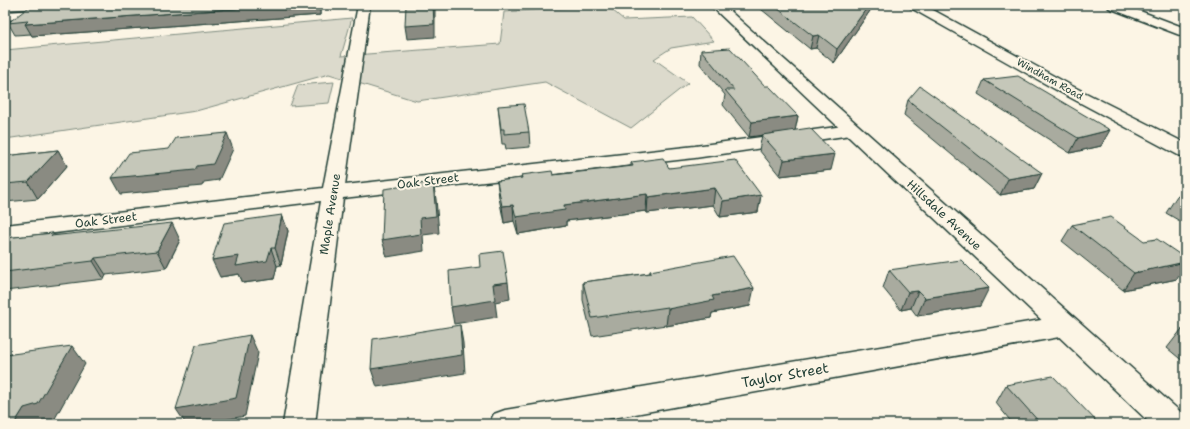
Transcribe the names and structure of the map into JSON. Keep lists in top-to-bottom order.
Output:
{
  "streets": {
    "street": [
      "Windham Road",
      "Oak Street",
      "Maple Avenue",
      "Hillsdale Avenue",
      "Taylor Street"
    ]
  },
  "crossings": [
    ["Oak Street", "Maple Avenue"],
    ["Oak Street", "Hillsdale Avenue"],
    ["Hillsdale Avenue", "Taylor Street"]
  ]
}
